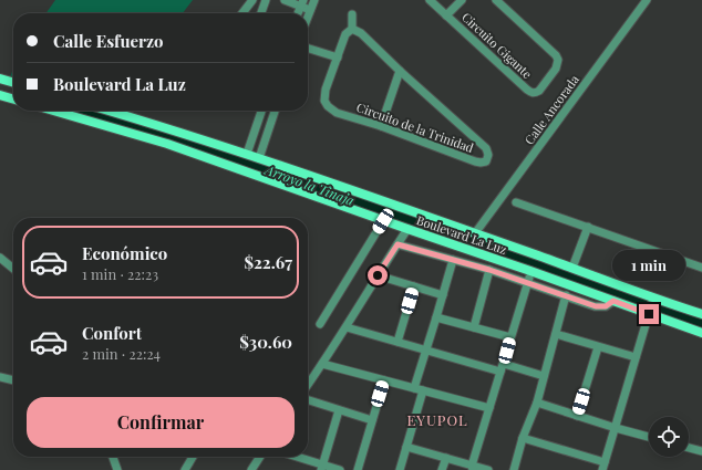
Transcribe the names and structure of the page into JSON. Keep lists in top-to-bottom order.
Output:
{
  "streets": {
    "main road": ["Boulevard La Luz"],
    "street": ["Circuito Gigante", "Calle Ancorada", "Circuito de la Trinidad"]
  },
  "crossings": [
    ["Calle Ancorada", "Boulevard La Luz"]
  ],
  "districts": ["EYUPOL"],
  "water": ["Arroyo la Tinaja"],
  "page": {
    "banner": ["Calle Esfuerzo", "Boulevard La Luz"],
    "list": [
      {
        "name": "Económico",
        "note": "1 min · 22:23",
        "value": "$22.67"
      },
      {
        "name": "Confort",
        "note": "2 min · 22:24",
        "value": "$30.60"
      }
    ],
    "bubble": "1 min",
    "buttons": "Confirmar"
  }
}
